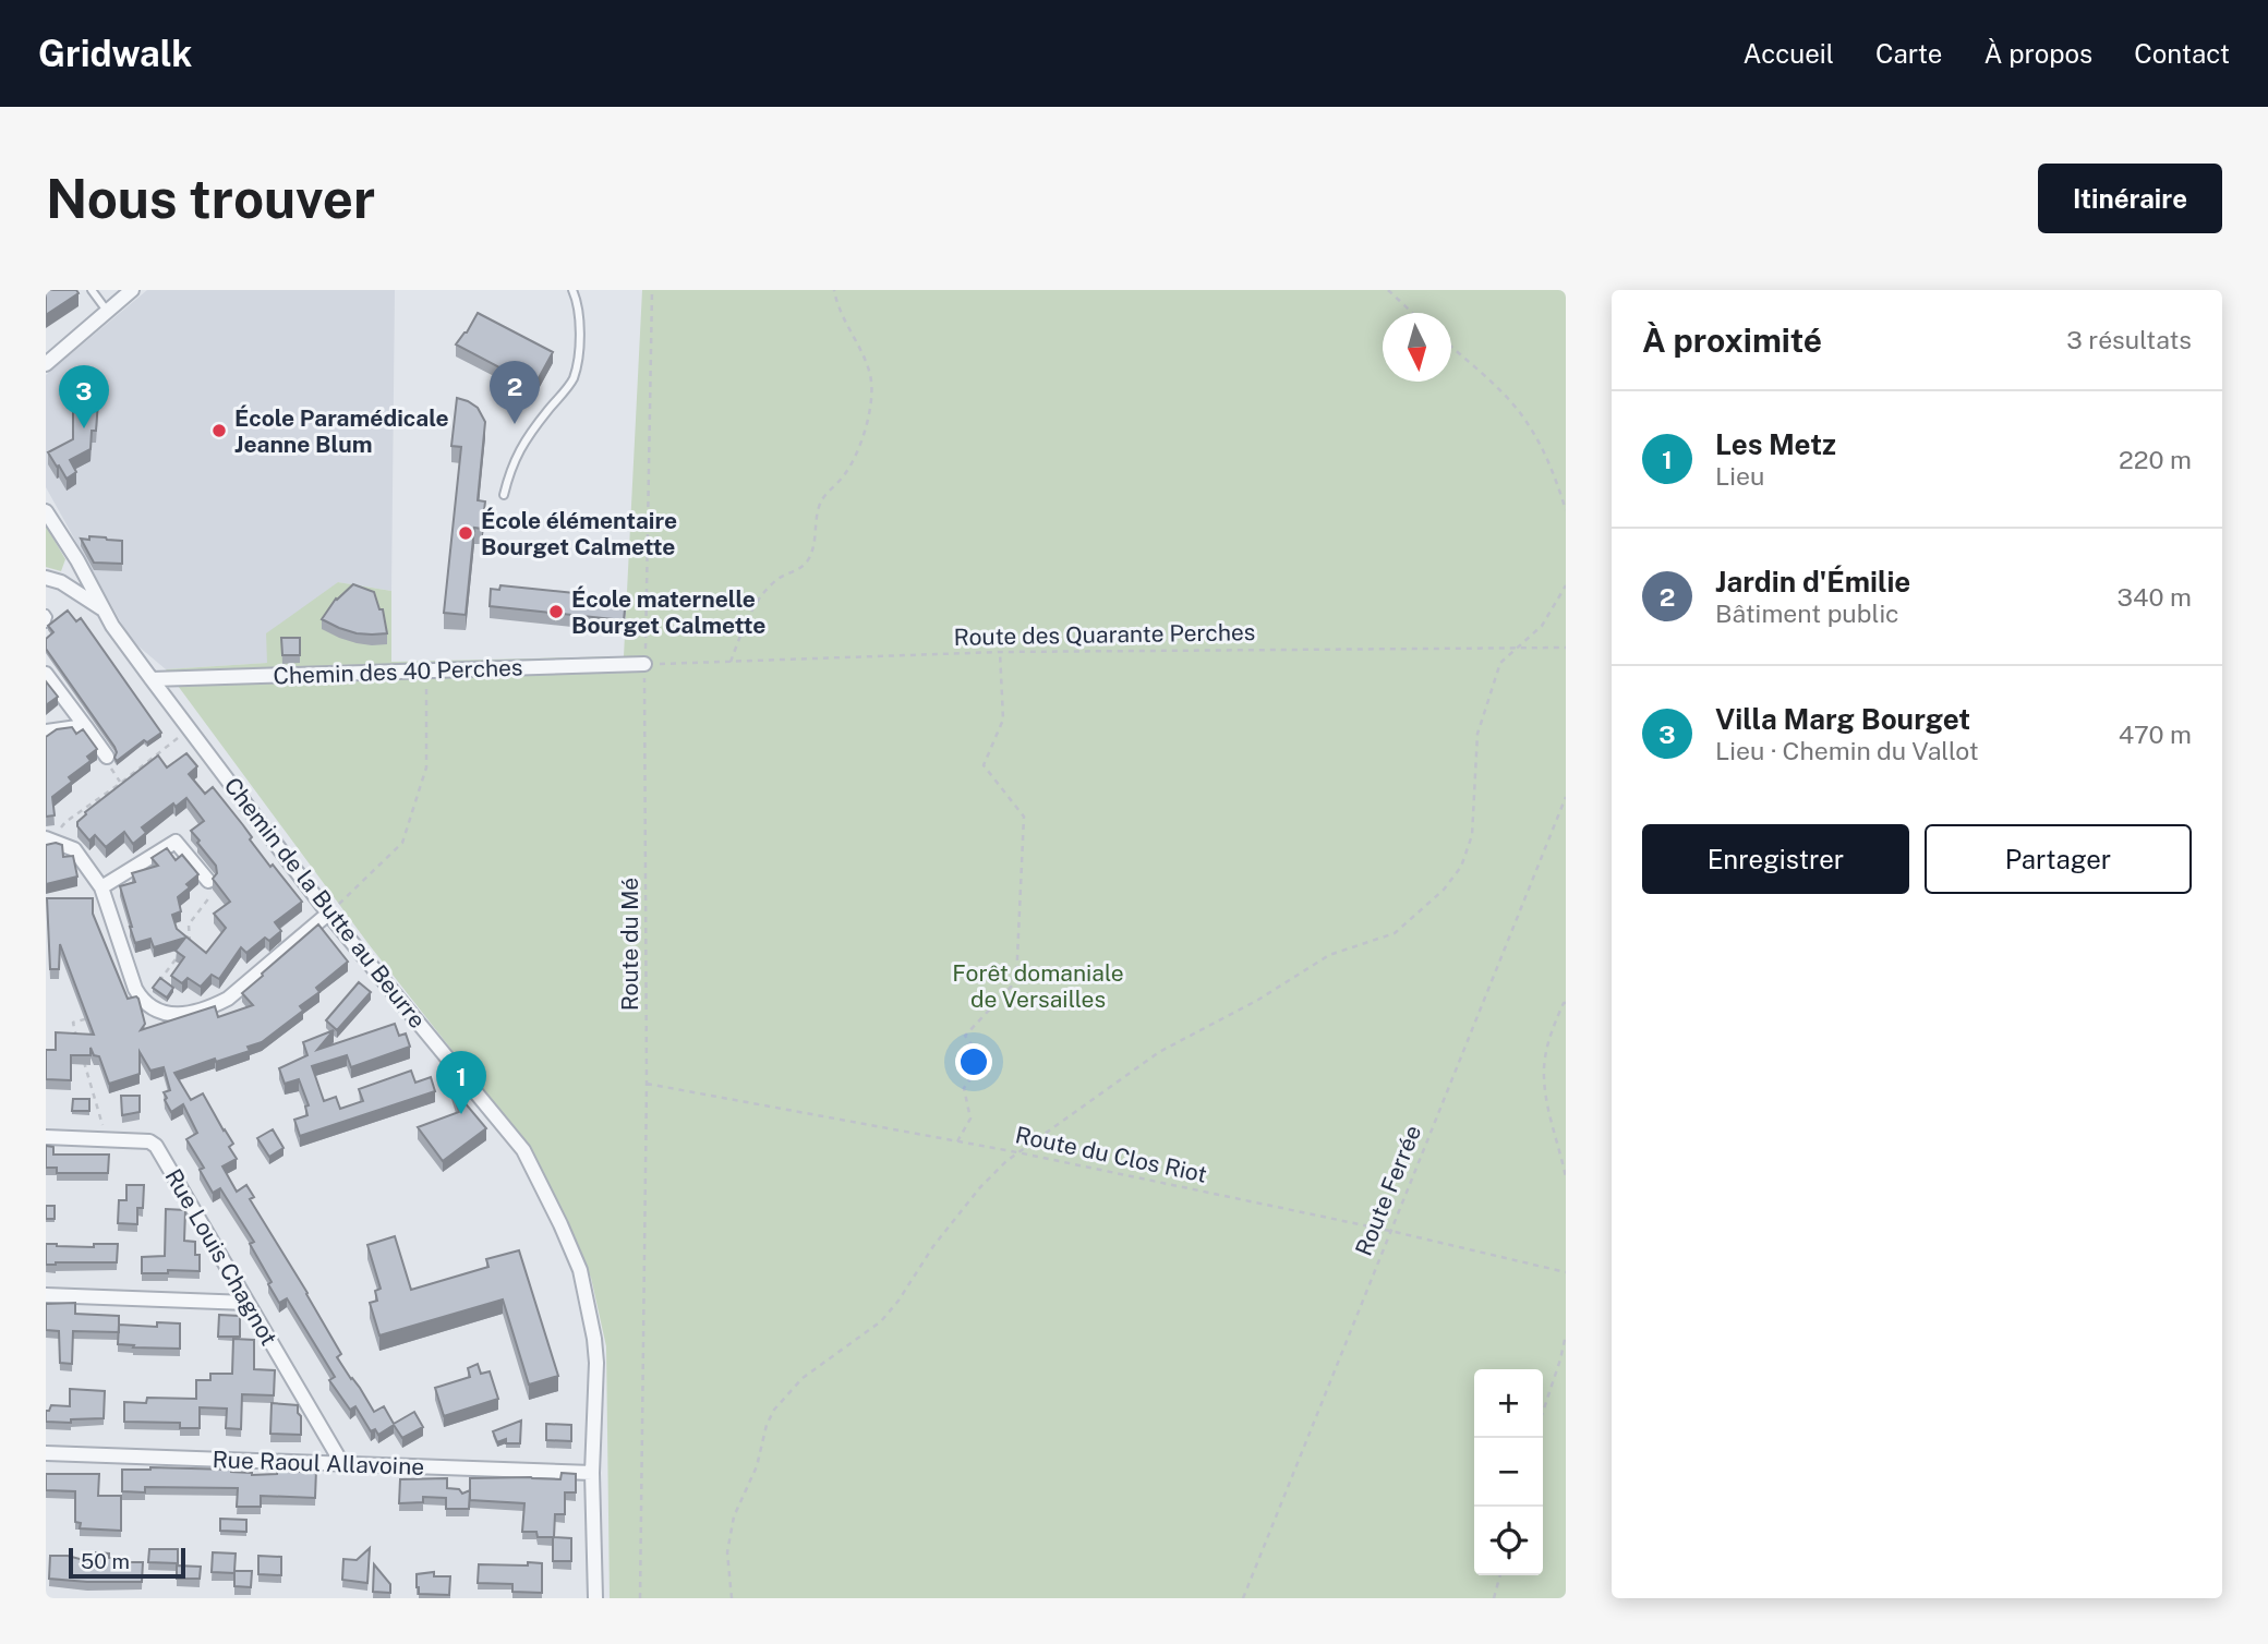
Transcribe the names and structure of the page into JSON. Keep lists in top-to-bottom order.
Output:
{
  "streets": {
    "street": [
      "Chemin des 40 Perches",
      "Chemin de la Butte au Beurre",
      "Rue Louis Chagnot",
      "Rue Raoul Allavoine"
    ],
    "path": [
      "Route des Quarante Perches",
      "Route du Mé",
      "Route du Clos Riot",
      "Route Ferrée"
    ]
  },
  "crossings": [
    ["Route des Quarante Perches", "Chemin des 40 Perches"],
    ["Route des Quarante Perches", "Route du Mé"],
    ["Chemin des 40 Perches", "Chemin de la Butte au Beurre"],
    ["Chemin des 40 Perches", "Route du Mé"],
    ["Chemin de la Butte au Beurre", "Rue Raoul Allavoine"],
    ["Route du Mé", "Route du Clos Riot"],
    ["Route du Clos Riot", "Route Ferrée"],
    ["Rue Louis Chagnot", "Rue Raoul Allavoine"]
  ],
  "parks": ["Forêt domaniale de Versailles"],
  "places": ["École Paramédicale Jeanne Blum", "École élémentaire Bourget Calmette", "École maternelle Bourget Calmette"],
  "scale_bar": "50 m",
  "north": "bottom",
  "page": {
    "header": "Gridwalk",
    "nav": [
      "Accueil",
      "Carte",
      "À propos",
      "Contact"
    ],
    "buttons": [
      "Itinéraire",
      ["Enregistrer", "Partager"]
    ],
    "title": "Nous trouver",
    "heading": ["À proximité", "3 résultats"],
    "pins": ["2", "3", "1"],
    "list": [
      {
        "mark": "1",
        "name": "Les Metz",
        "note": "Lieu",
        "value": "220 m"
      },
      {
        "mark": "2",
        "name": "Jardin d'Émilie",
        "note": "Bâtiment public",
        "value": "340 m"
      },
      {
        "mark": "3",
        "name": "Villa Marg Bourget",
        "note": "Lieu · Chemin du Vallot",
        "value": "470 m"
      }
    ],
    "map_buttons": ["+", "−"],
    "scale": "50 m"
  }
}
